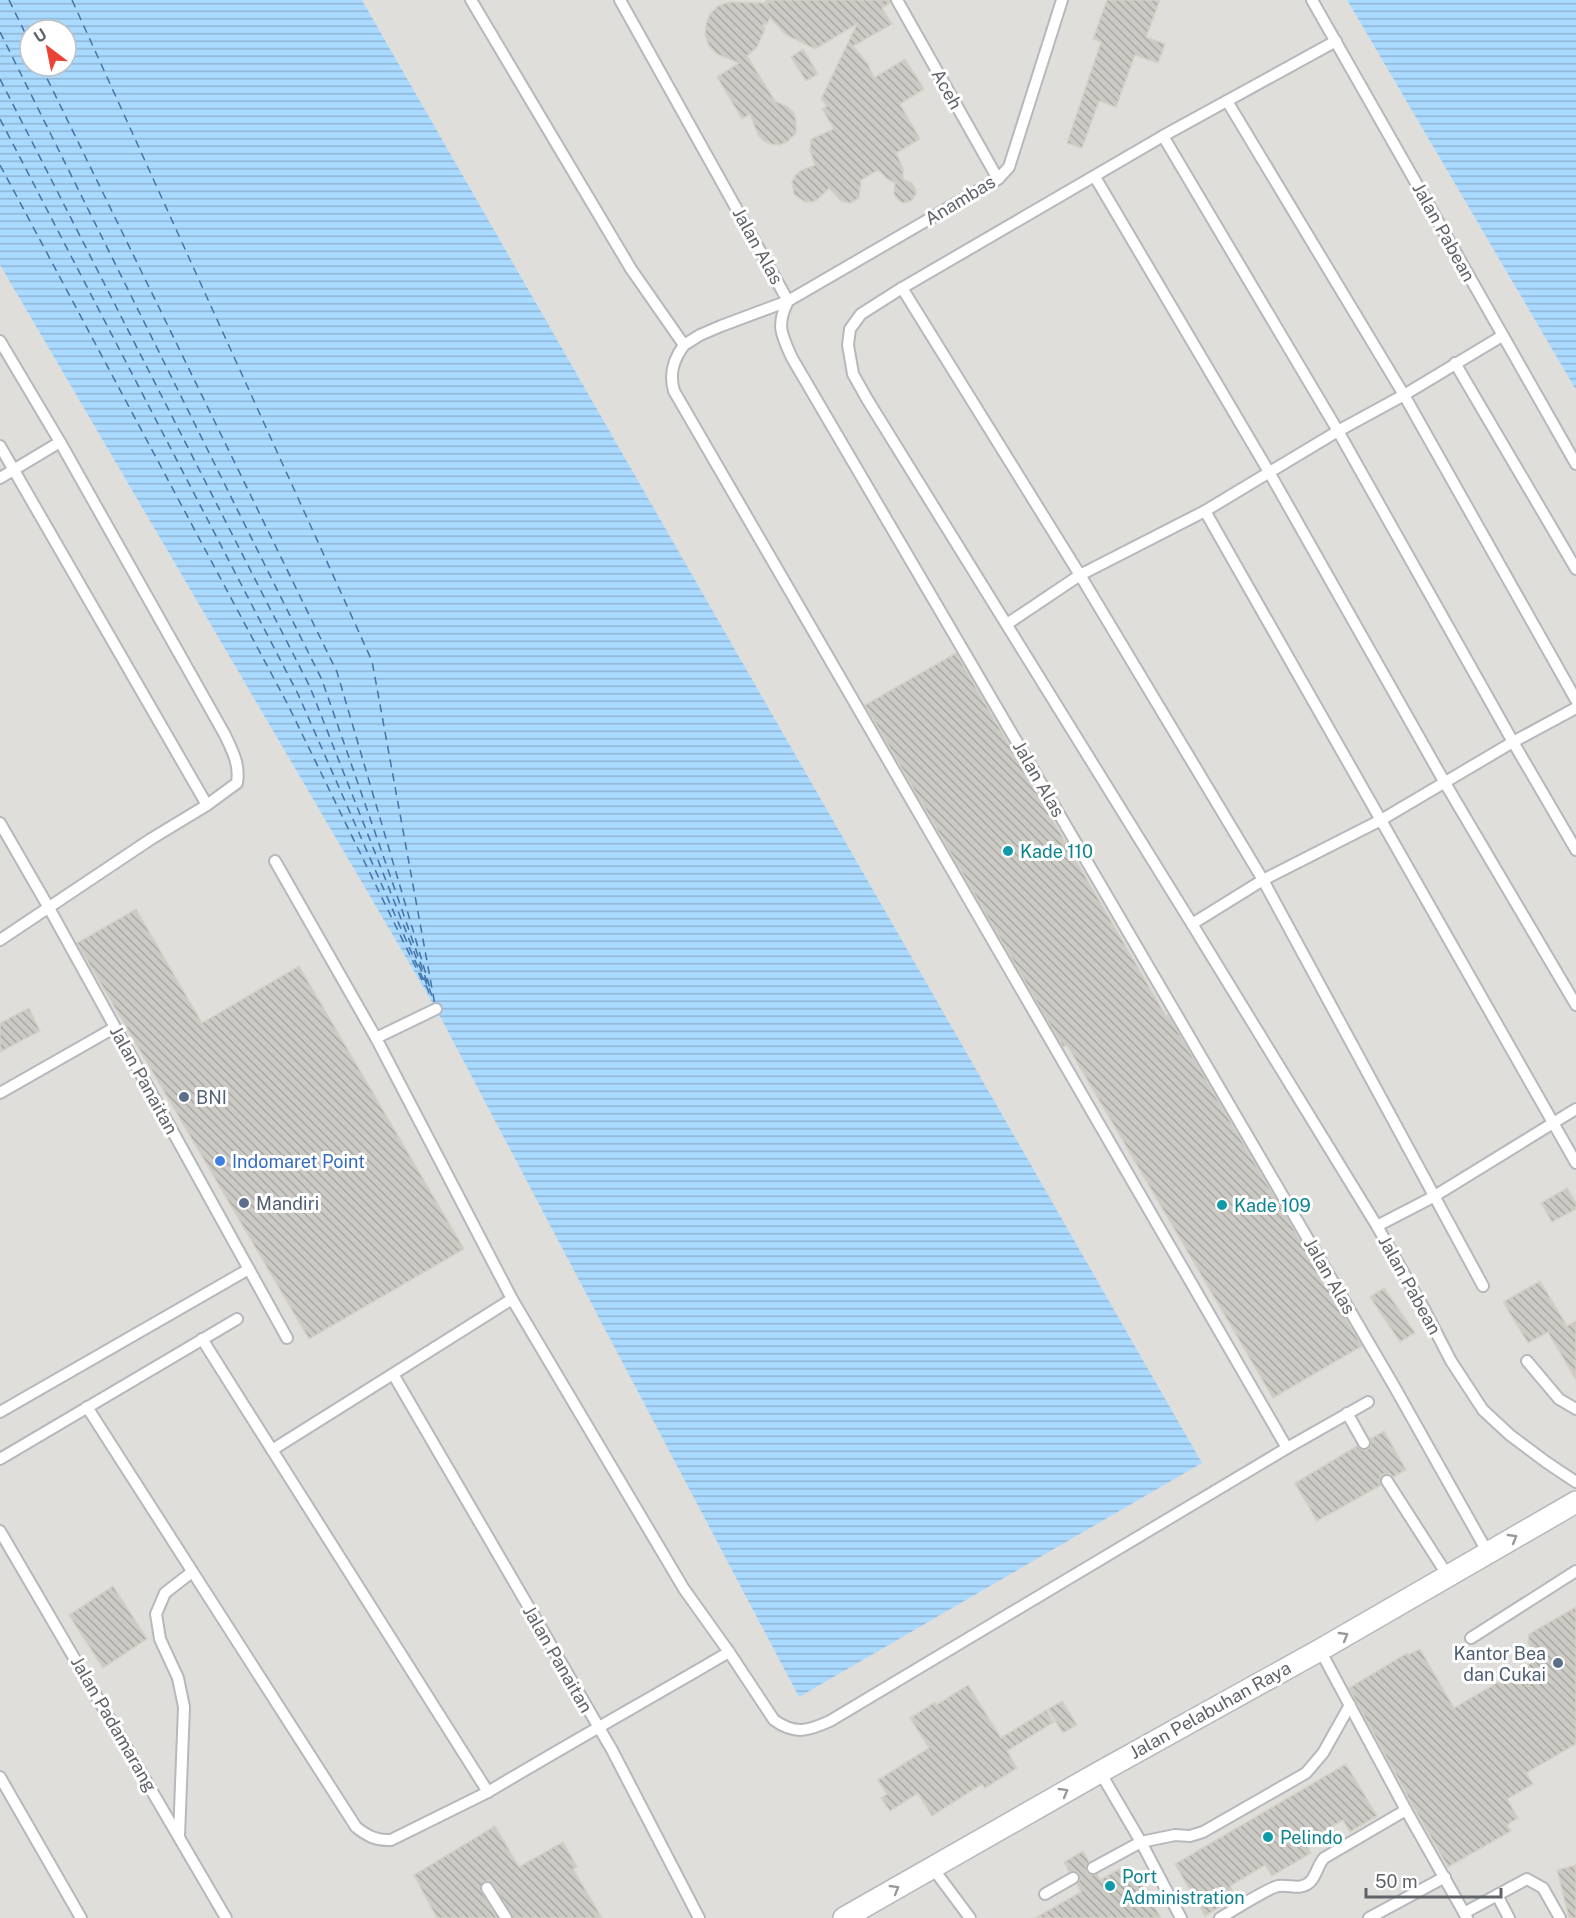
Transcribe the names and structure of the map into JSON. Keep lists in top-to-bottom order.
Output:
{
  "streets": {
    "street": ["Jalan Pelabuhan Raya"],
    "lane": [
      "Aceh",
      "Anambas",
      "Jalan Pabean",
      "Jalan Alas",
      "Jalan Panaitan",
      "Jalan Padamarang"
    ]
  },
  "crossings": [
    ["Aceh", "Anambas"],
    ["Anambas", "Jalan Alas"],
    ["Jalan Alas", "Jalan Pelabuhan Raya"]
  ],
  "one_way": ["Jalan Pelabuhan Raya"],
  "places": [
    "Kade 110",
    "BNI",
    "Indomaret Point",
    "Mandiri",
    "Kade 109",
    "Kantor Bea dan Cukai",
    "Pelindo",
    "Port Administration"
  ],
  "scale_bar": "50 m",
  "north": "top left"
}
